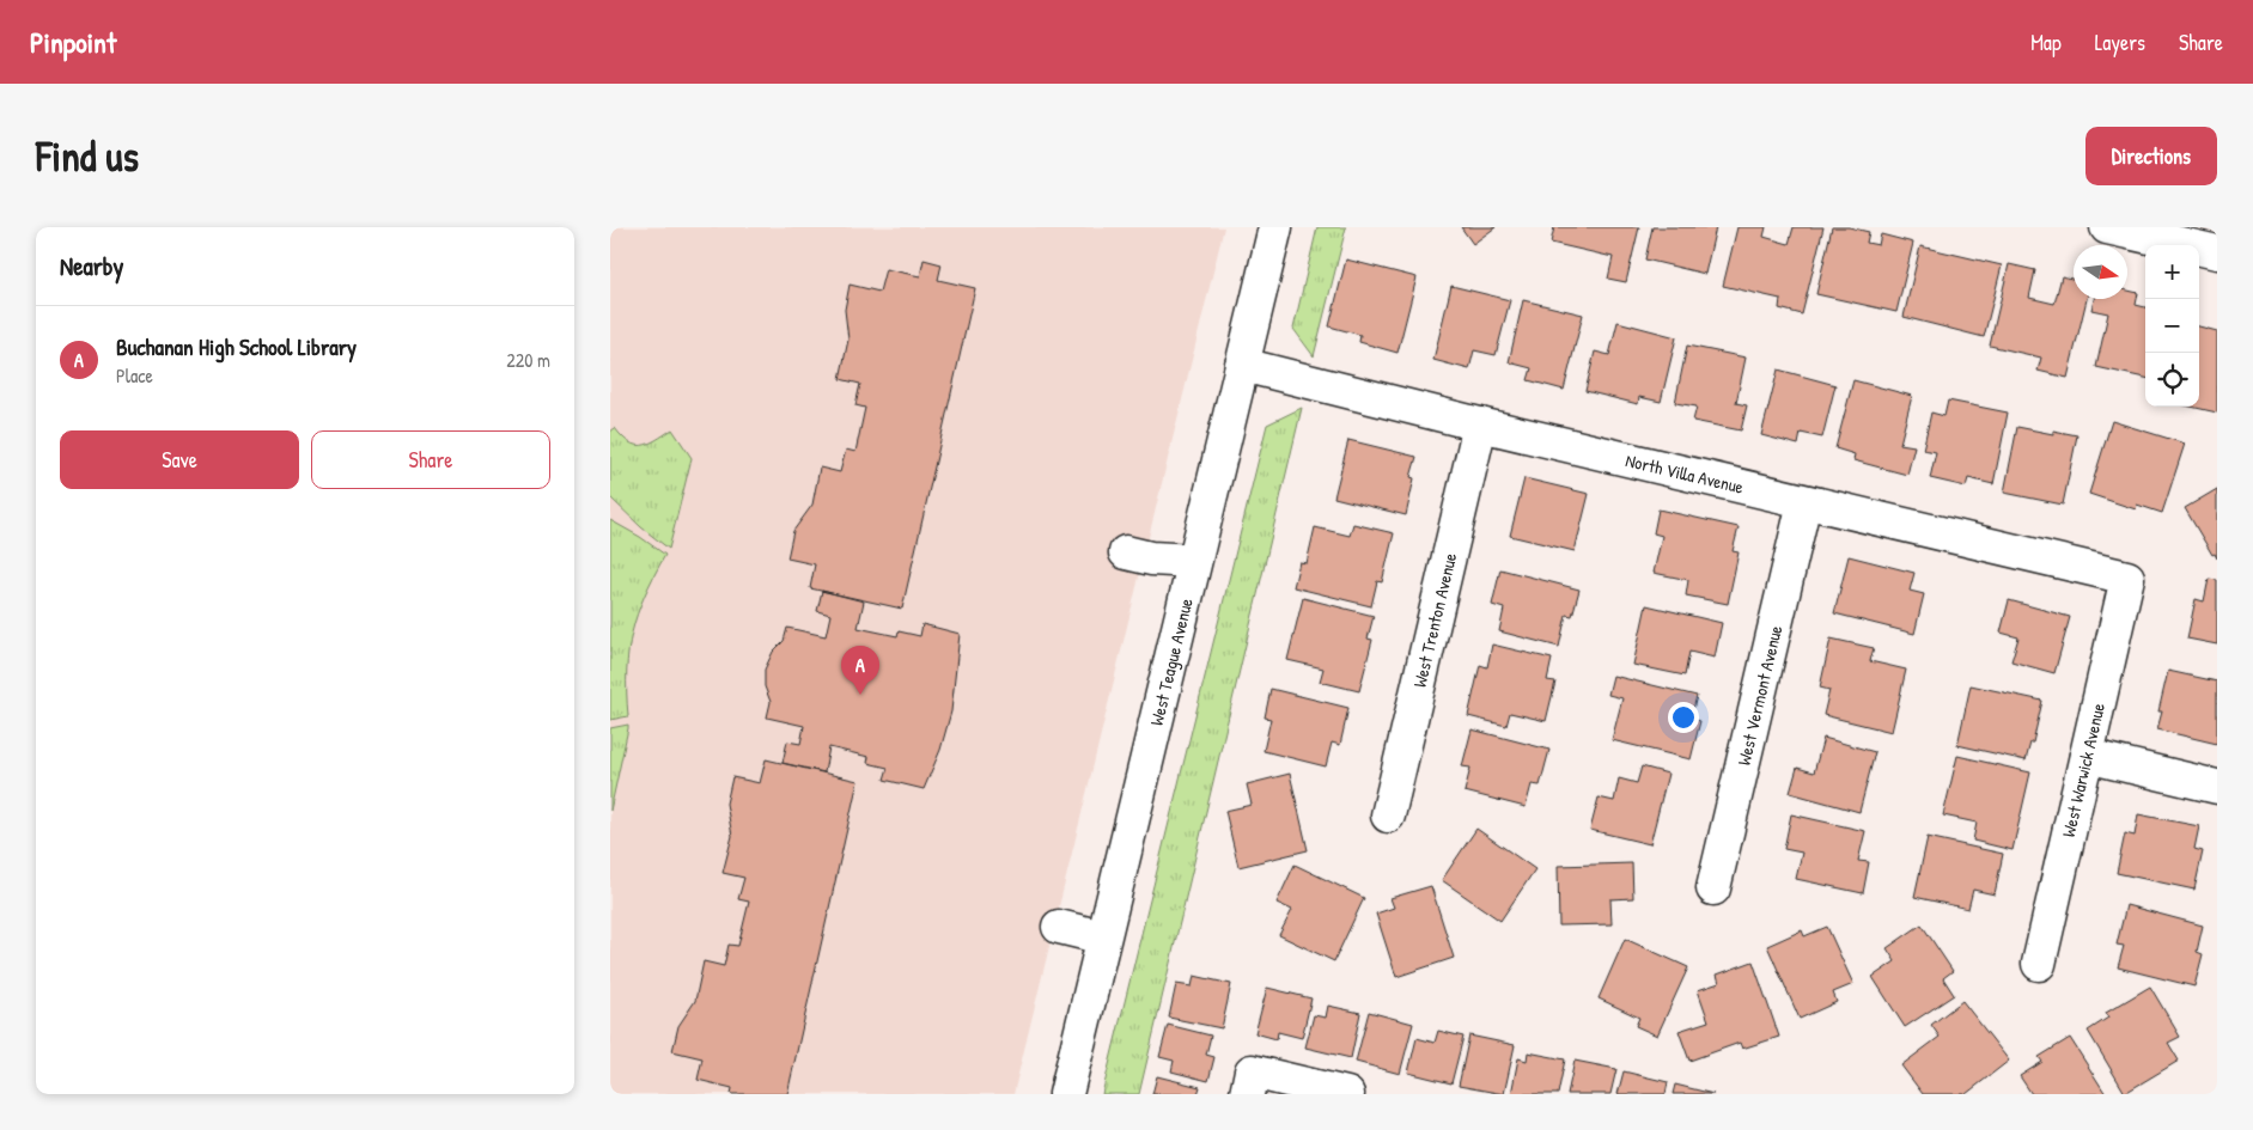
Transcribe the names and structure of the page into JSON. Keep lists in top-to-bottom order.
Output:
{
  "streets": {
    "street": [
      "North Villa Avenue",
      "West Trenton Avenue",
      "West Teague Avenue",
      "West Vermont Avenue",
      "West Warwick Avenue"
    ]
  },
  "crossings": [
    ["North Villa Avenue", "West Trenton Avenue"],
    ["North Villa Avenue", "West Teague Avenue"],
    ["North Villa Avenue", "West Vermont Avenue"],
    ["North Villa Avenue", "West Warwick Avenue"]
  ],
  "north": "right",
  "page": {
    "header": "Pinpoint",
    "nav": ["Map", "Layers", "Share"],
    "buttons": [
      "Directions",
      ["Save", "Share"]
    ],
    "title": "Find us",
    "heading": "Nearby",
    "map_buttons": ["+", "−"],
    "list": [
      {
        "mark": "A",
        "name": "Buchanan High School Library",
        "note": "Place",
        "value": "220 m"
      }
    ],
    "pins": "A"
  }
}
